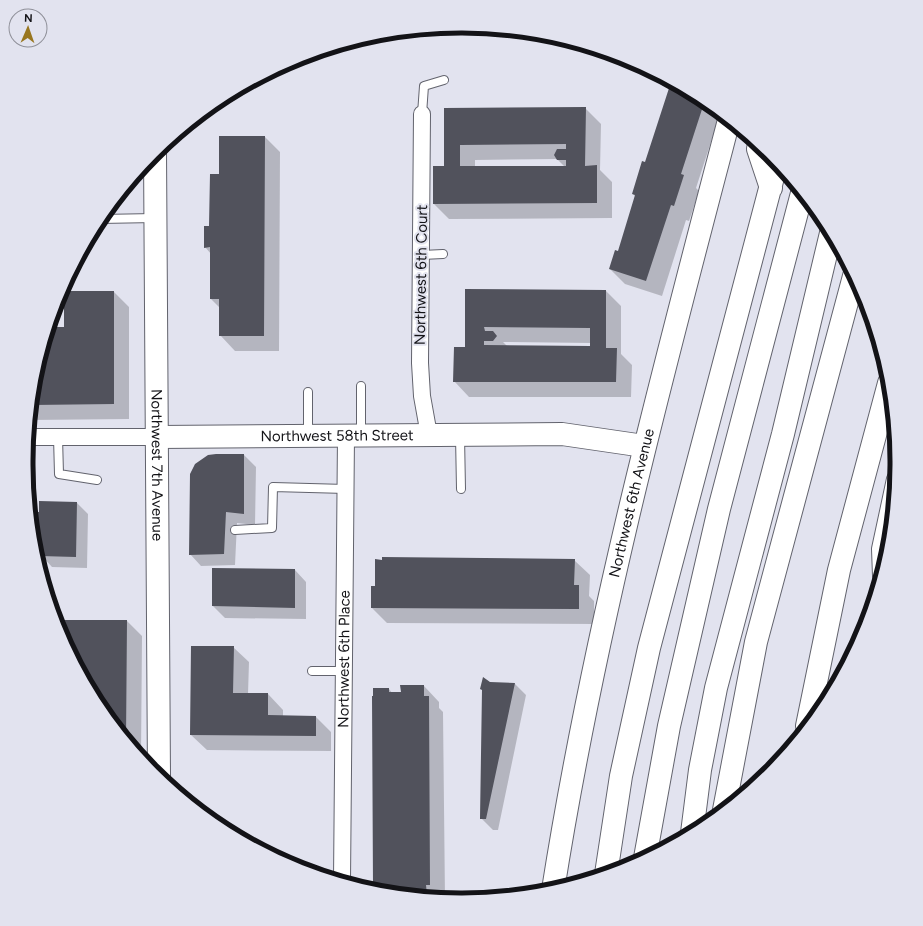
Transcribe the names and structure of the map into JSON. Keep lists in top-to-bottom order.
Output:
{
  "streets": {
    "main road": ["Northwest 58th Street", "Northwest 7th Avenue", "Northwest 6th Avenue"],
    "street": ["Northwest 6th Court", "Northwest 6th Place"]
  },
  "crossings": [
    ["Northwest 6th Court", "Northwest 58th Street"],
    ["Northwest 58th Street", "Northwest 7th Avenue"],
    ["Northwest 58th Street", "Northwest 6th Avenue"],
    ["Northwest 58th Street", "Northwest 6th Place"]
  ],
  "north": "top"
}
